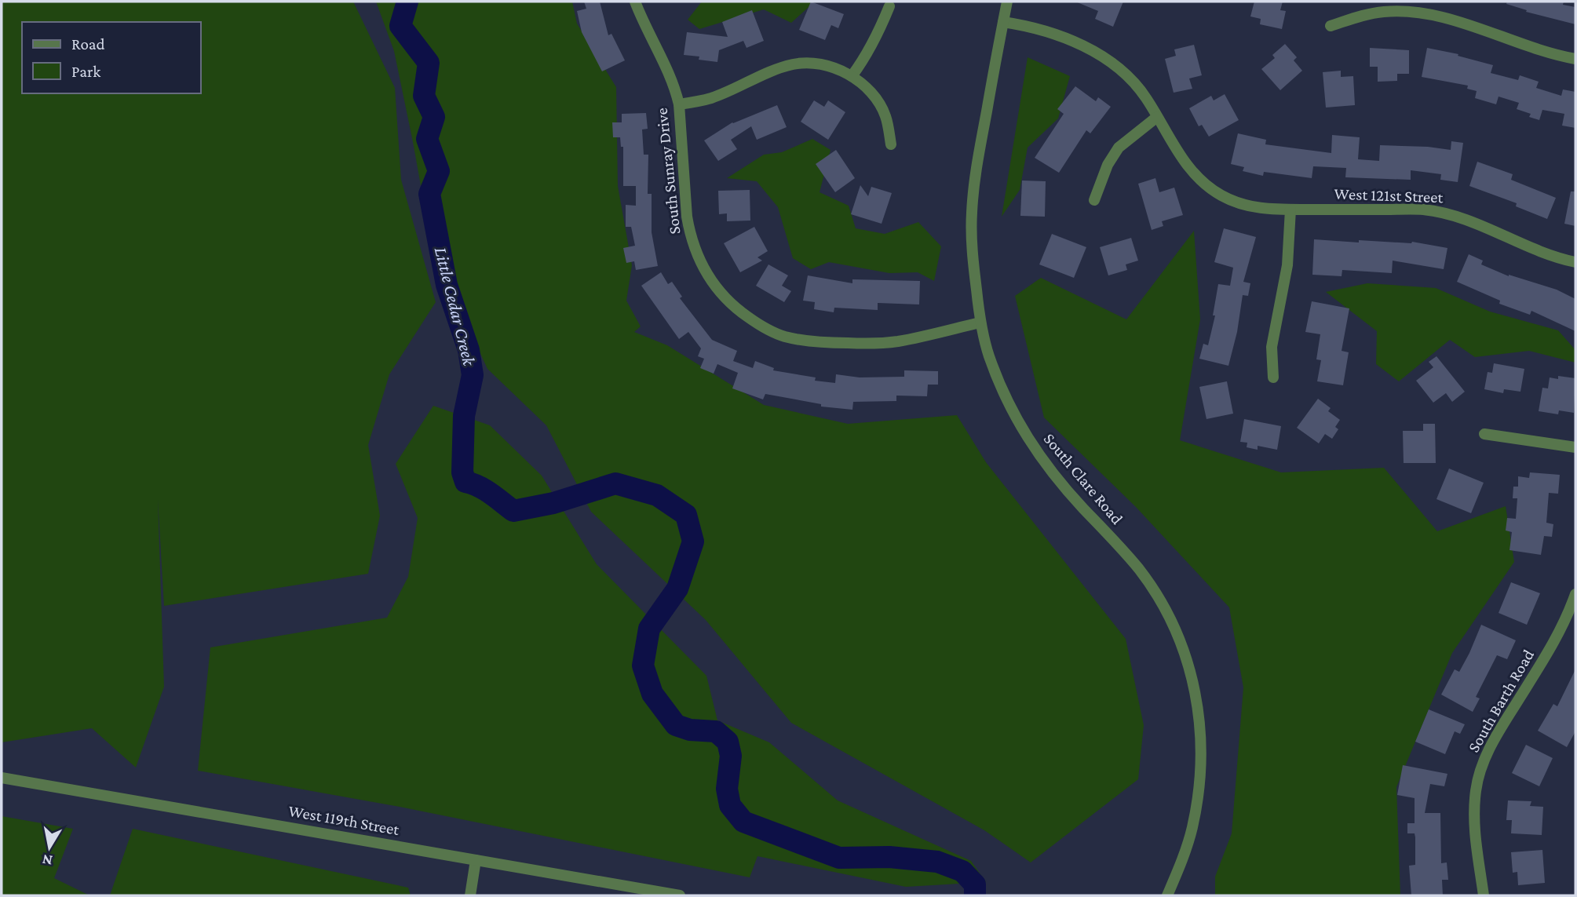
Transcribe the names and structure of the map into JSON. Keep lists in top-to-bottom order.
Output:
{
  "streets": {
    "street": [
      "South Sunray Drive",
      "West 121st Street",
      "South Clare Road",
      "South Barth Road",
      "West 119th Street"
    ]
  },
  "crossings": [
    ["South Sunray Drive", "South Clare Road"],
    ["West 121st Street", "South Clare Road"]
  ],
  "water": ["Little Cedar Creek"],
  "legend": ["Road", "Park"],
  "north": "bottom"
}
